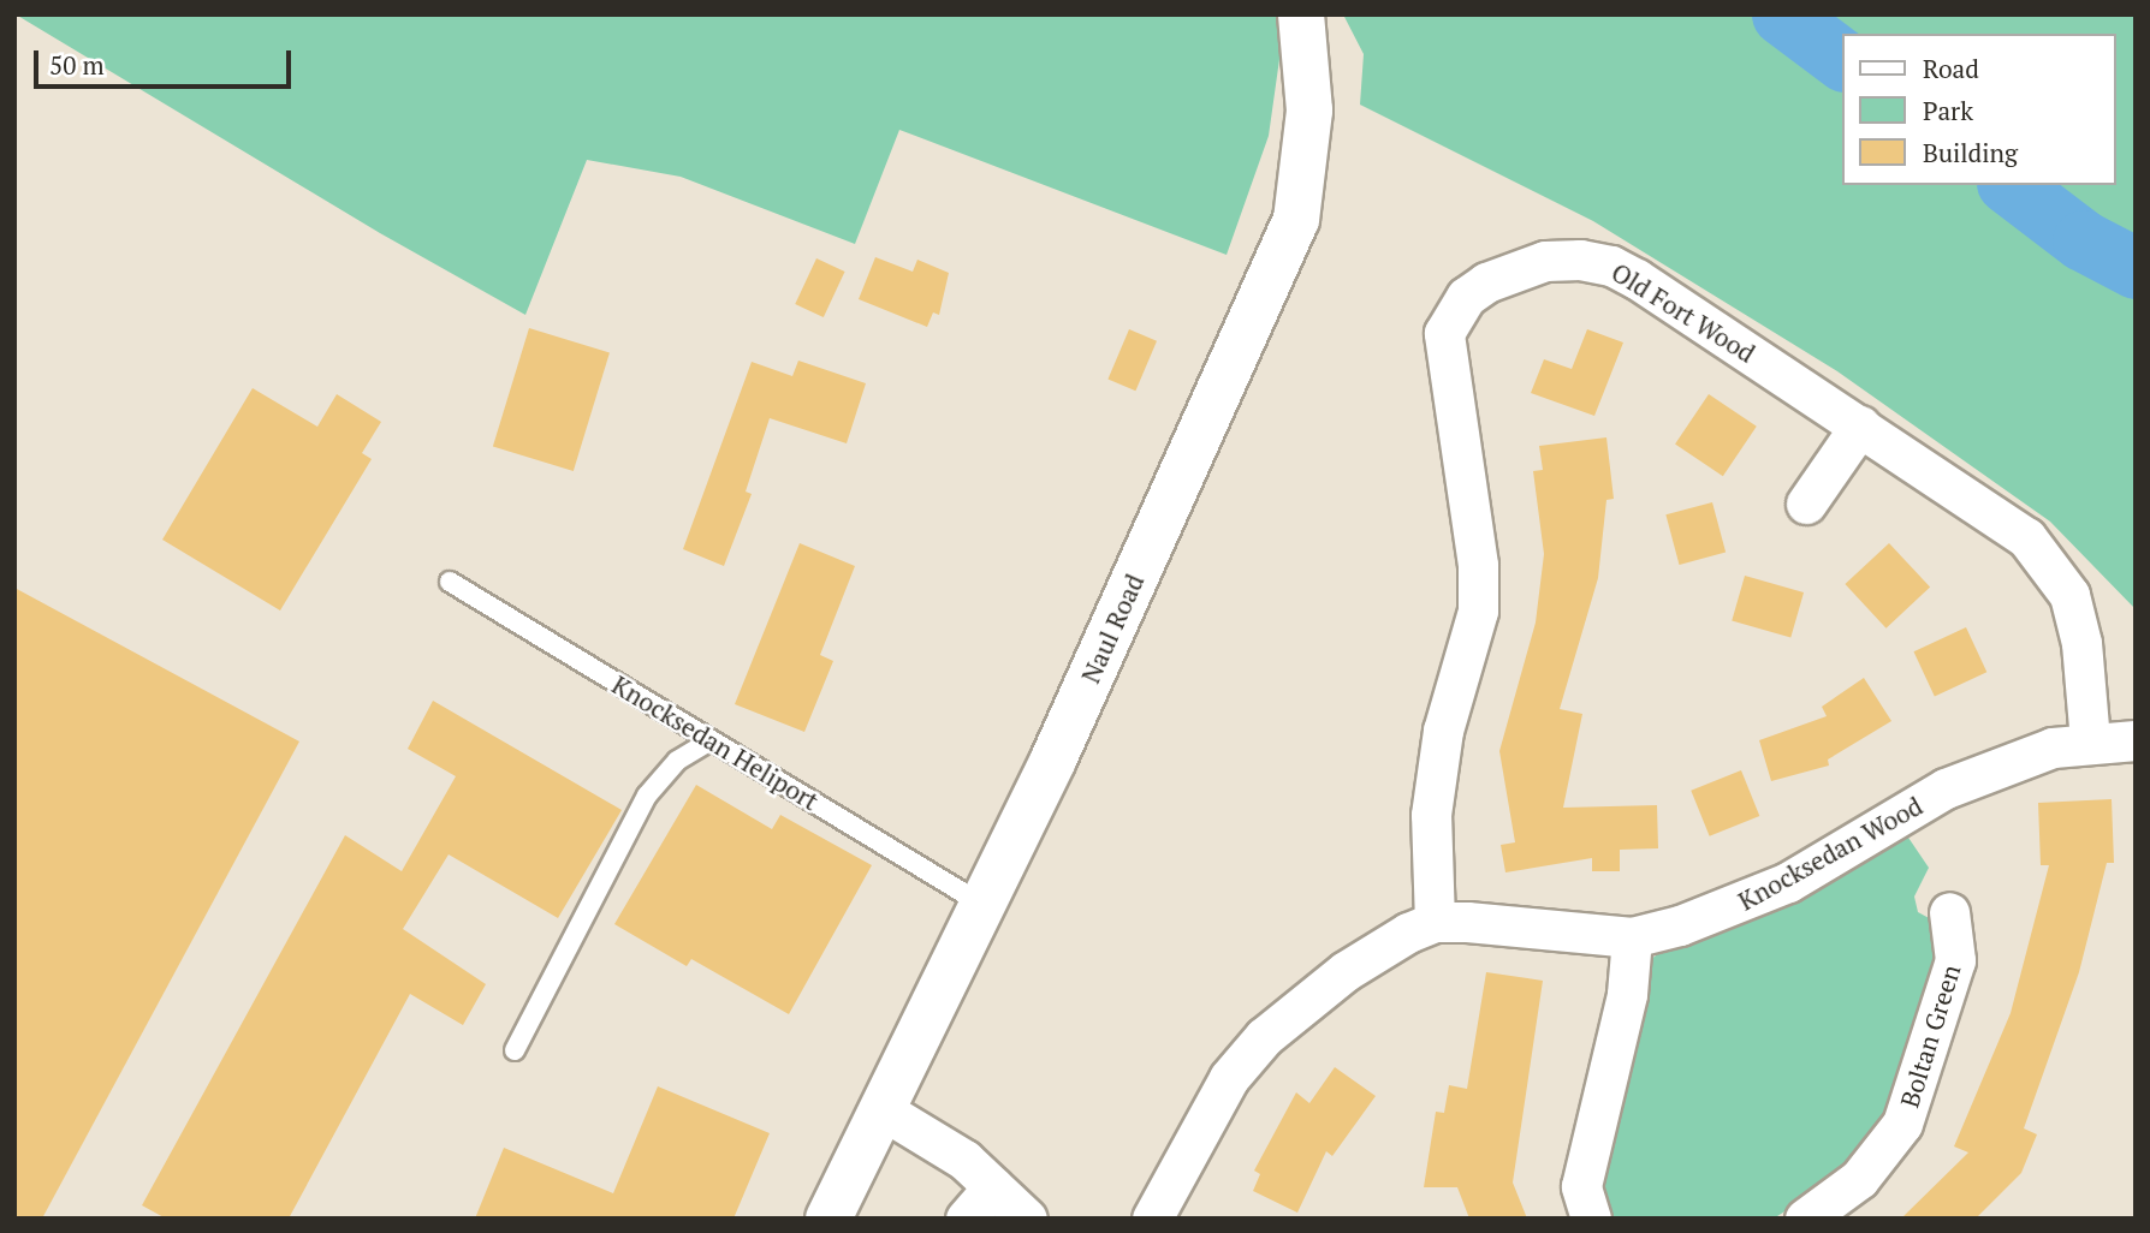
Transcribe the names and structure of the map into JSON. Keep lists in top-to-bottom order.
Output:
{
  "streets": {
    "main road": ["Naul Road"],
    "street": ["Old Fort Wood", "Knocksedan Wood", "Boltan Green"],
    "lane": ["Knocksedan Heliport"]
  },
  "crossings": [
    ["Old Fort Wood", "Knocksedan Wood"],
    ["Naul Road", "Knocksedan Heliport"]
  ],
  "legend": ["Road", "Park", "Building"],
  "scale_bar": "50 m"
}
